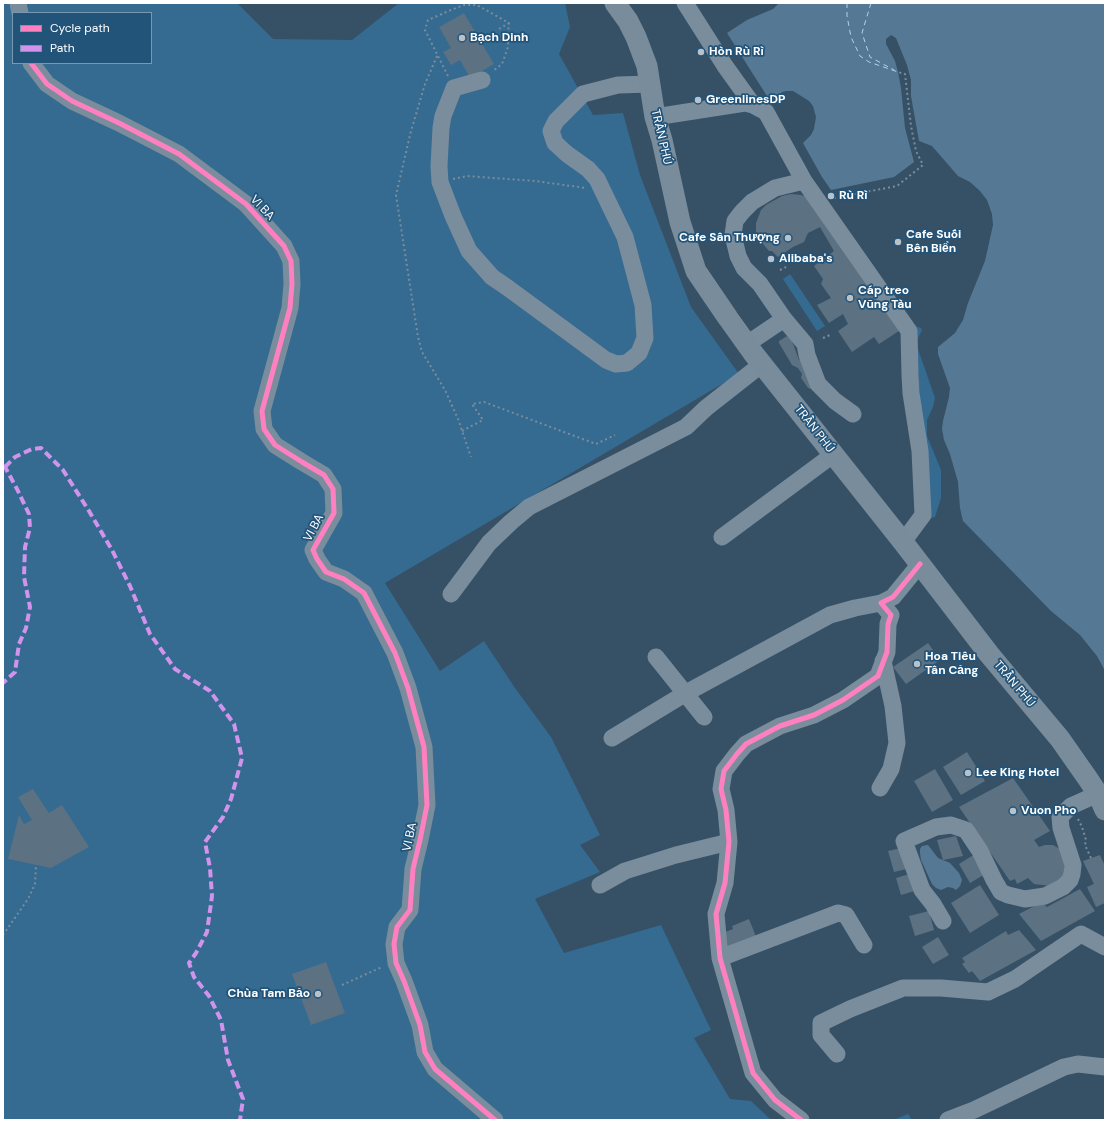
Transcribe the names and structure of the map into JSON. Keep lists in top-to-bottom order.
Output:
{
  "streets": {
    "main road": ["TRẦN PHÚ"],
    "street": ["VI BA"]
  },
  "places": [
    "Bạch Dinh",
    "Hòn Rù Rì",
    "GreenlinesDP",
    "Rù Rì",
    "Cafe Sân Thượng",
    "Cafe Suối Bên Biển",
    "Alibaba's",
    "Cáp treo Vũng Tàu",
    "Hoa Tiêu Tân Cảng",
    "Lee King Hotel",
    "Vuon Pho",
    "Chùa Tam Bảo"
  ],
  "legend": ["Cycle path", "Path"]
}
